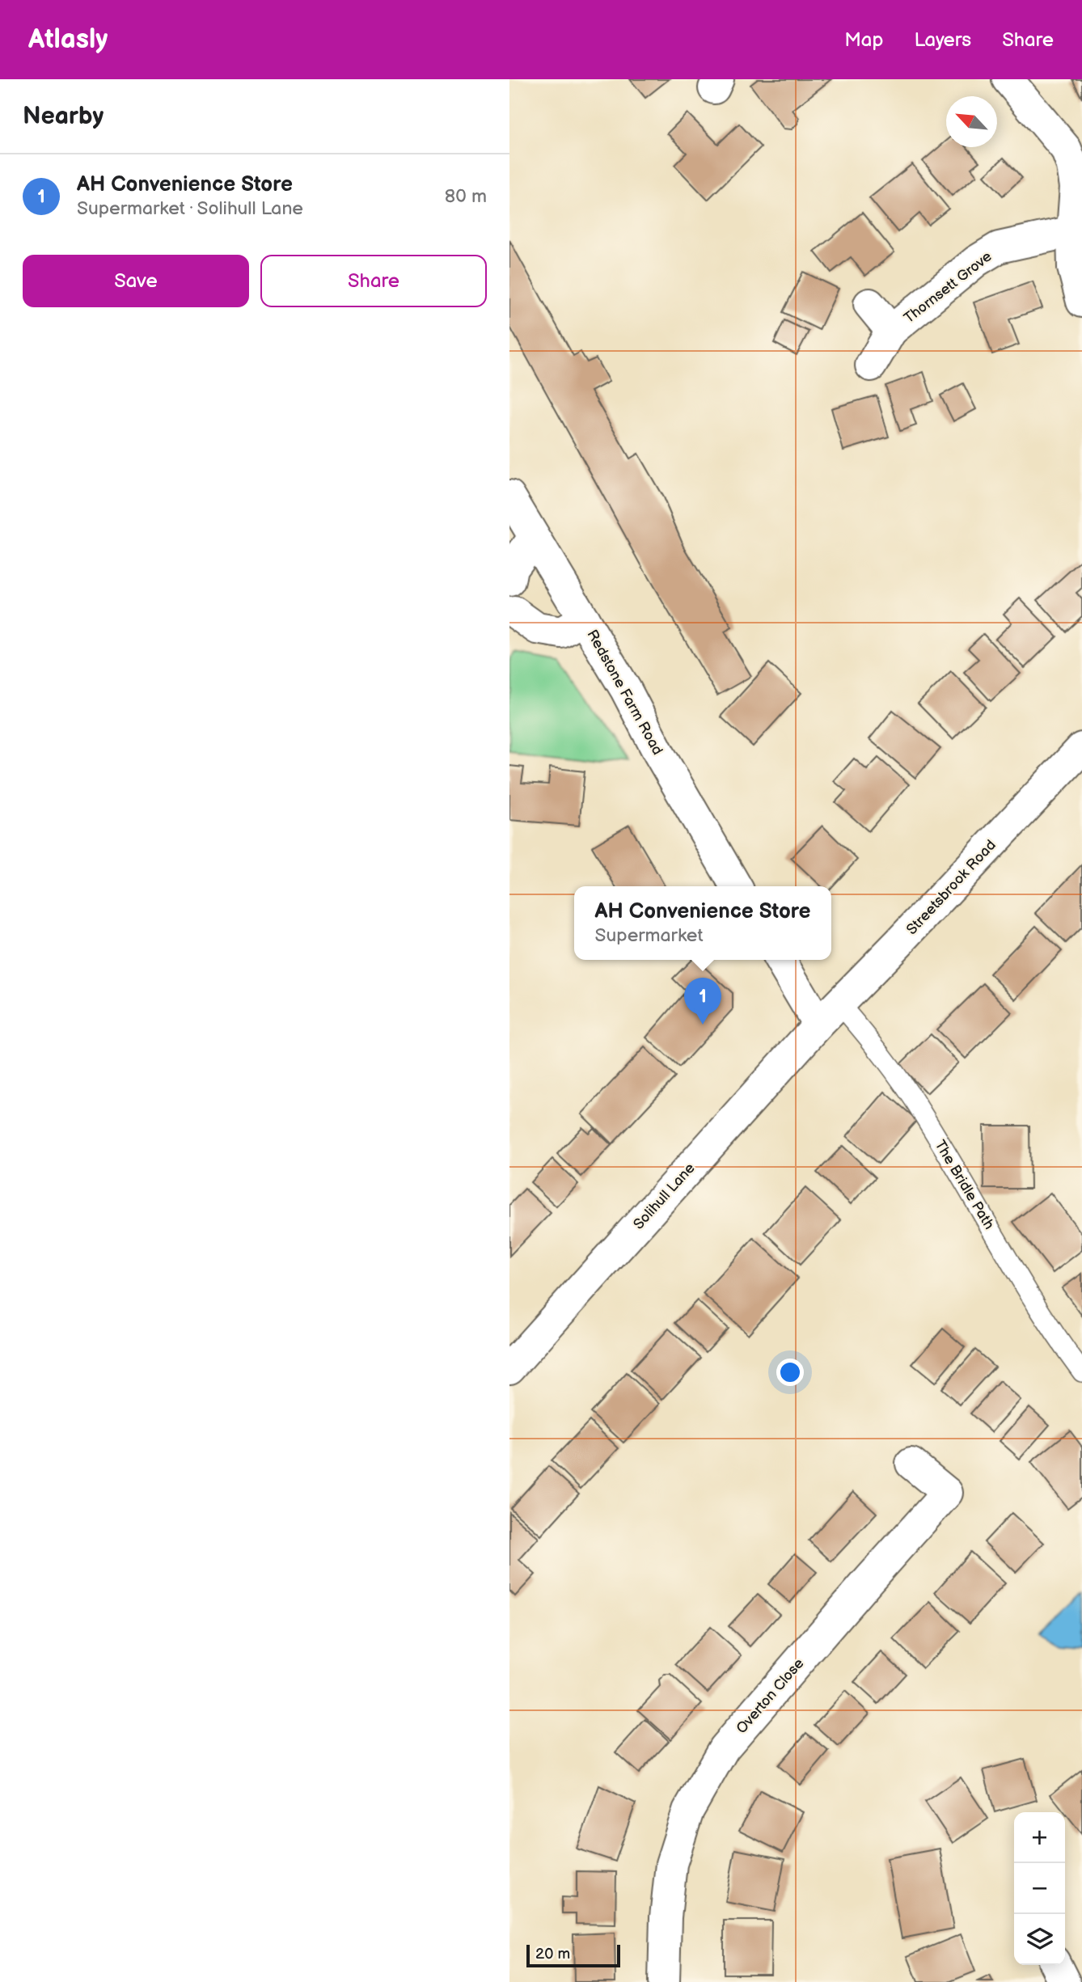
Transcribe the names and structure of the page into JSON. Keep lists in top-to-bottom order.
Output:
{
  "streets": {
    "street": [
      "Thornsett Grove",
      "Redstone Farm Road",
      "Streetsbrook Road",
      "Solihull Lane",
      "Overton Close"
    ],
    "lane": ["The Bridle Path"]
  },
  "crossings": [
    ["Streetsbrook Road", "The Bridle Path"],
    ["Streetsbrook Road", "Solihull Lane"],
    ["The Bridle Path", "Solihull Lane"]
  ],
  "scale_bar": "20 m",
  "north": "top left",
  "page": {
    "header": "Atlasly",
    "nav": ["Map", "Layers", "Share"],
    "heading": "Nearby",
    "list": [
      {
        "mark": "1",
        "name": "AH Convenience Store",
        "note": "Supermarket · Solihull Lane",
        "value": "80 m"
      }
    ],
    "buttons": ["Save", "Share"],
    "popup": ["AH Convenience Store", "Supermarket"],
    "pins": "1",
    "map_buttons": ["+", "−"],
    "scale": "20 m"
  }
}
